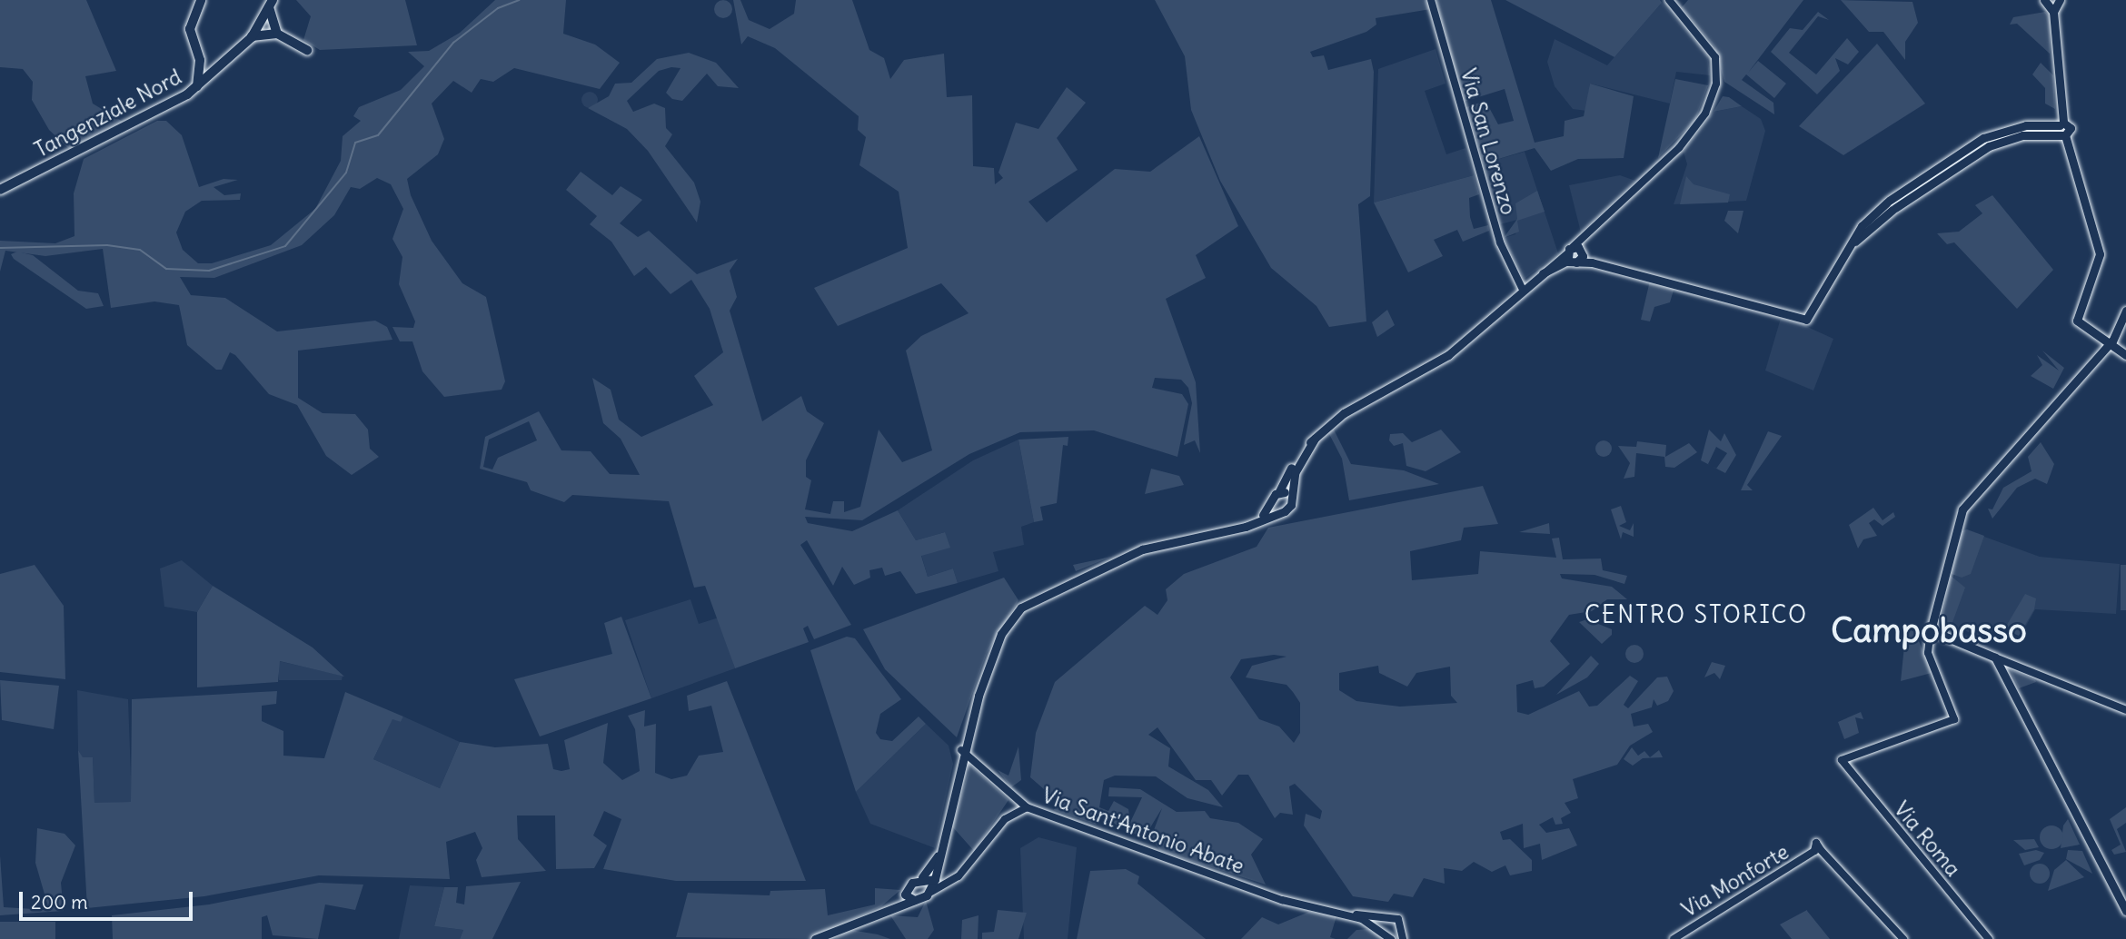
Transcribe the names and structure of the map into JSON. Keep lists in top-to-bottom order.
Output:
{
  "streets": {
    "main road": ["Tangenziale Nord"],
    "street": [
      "Via San Lorenzo",
      "Via Sant'Antonio Abate",
      "Via Roma",
      "Via Monforte"
    ]
  },
  "districts": ["CENTRO STORICO", "Campobasso"],
  "scale_bar": "200 m"
}
